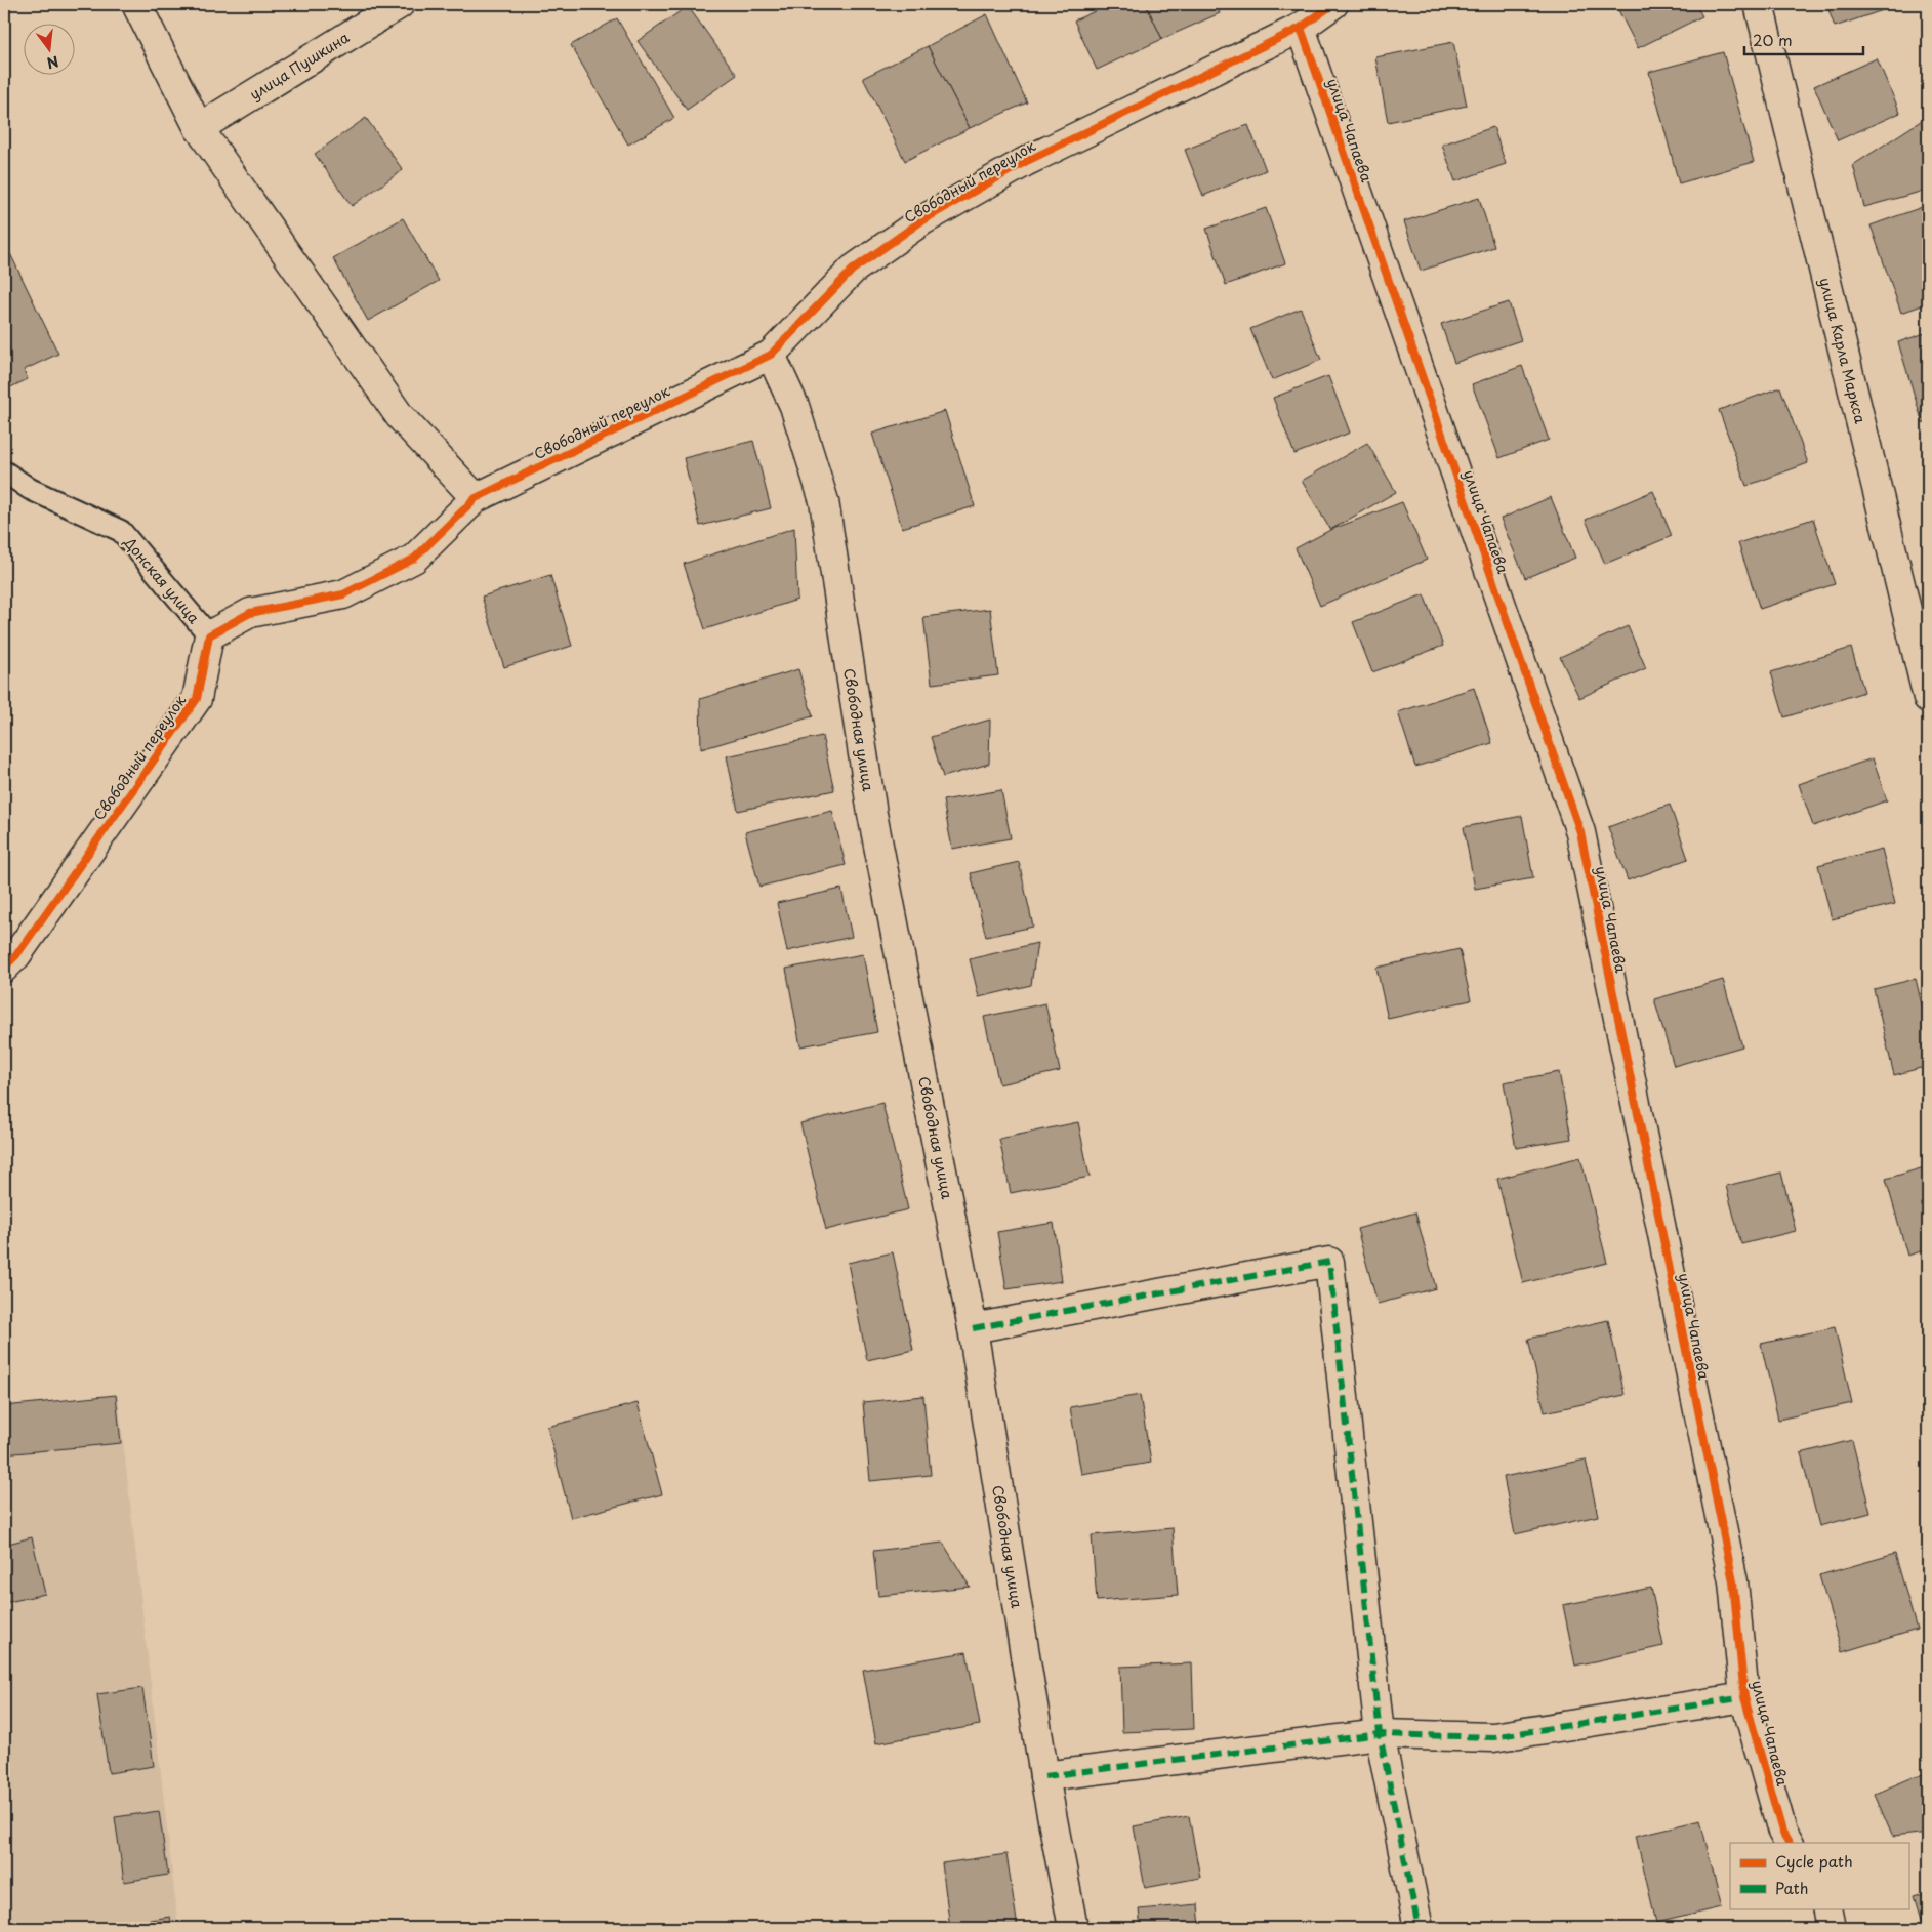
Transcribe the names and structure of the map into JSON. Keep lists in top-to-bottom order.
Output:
{
  "streets": {
    "street": [
      "улица Пушкина",
      "улица Чапаева",
      "Свободный переулок",
      "улица Карла Маркса",
      "Свободная улица"
    ],
    "lane": ["Донская улица"]
  },
  "crossings": [
    ["улица Чапаева", "Свободный переулок"],
    ["Свободный переулок", "Донская улица"],
    ["Свободный переулок", "Свободная улица"]
  ],
  "legend": ["Cycle path", "Path"],
  "scale_bar": "20 m",
  "north": "bottom"
}
